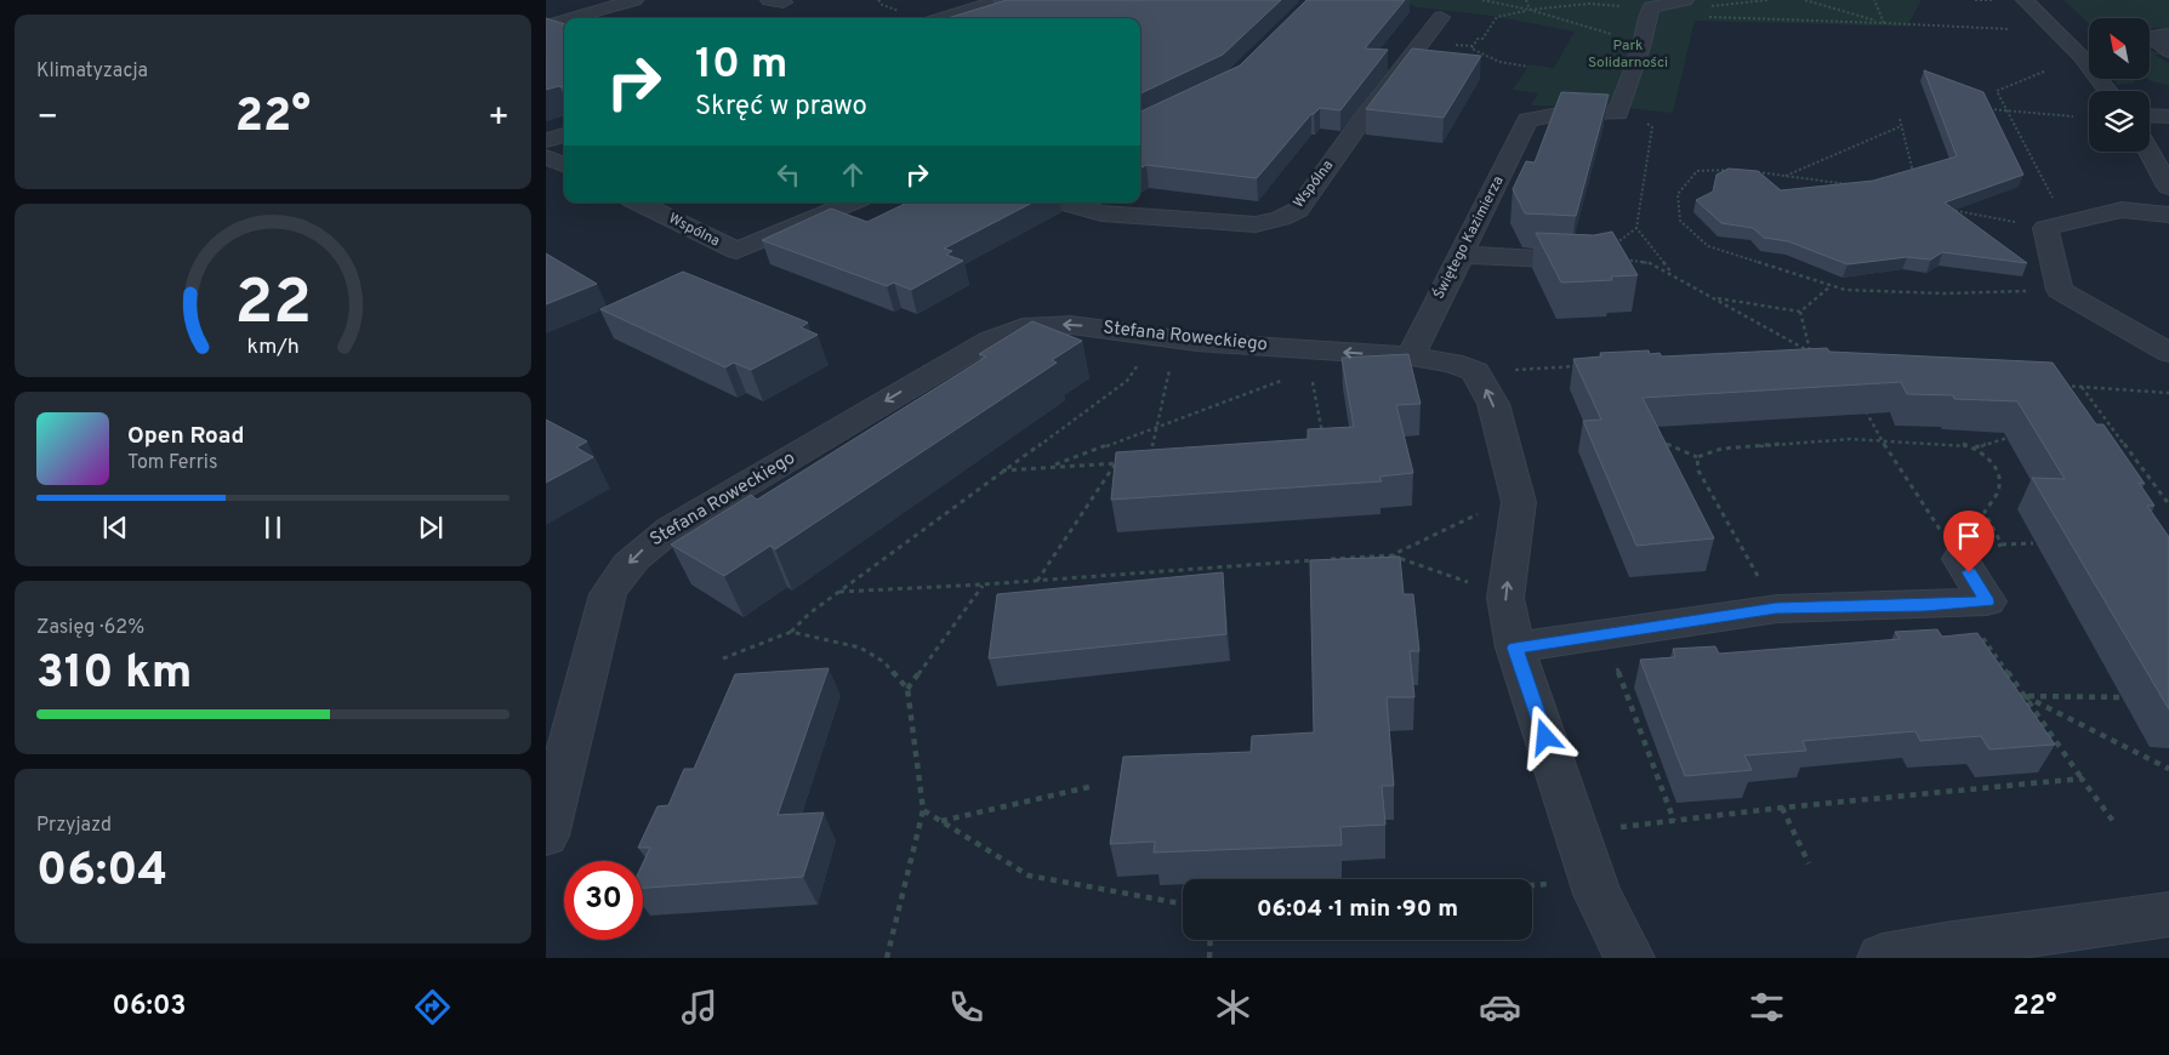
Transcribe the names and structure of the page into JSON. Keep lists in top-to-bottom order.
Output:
{
  "streets": {
    "street": ["Wspólna", "Świętego Kazimierza", "Stefana Roweckiego"]
  },
  "crossings": [
    ["Świętego Kazimierza", "Stefana Roweckiego"]
  ],
  "parks": ["Park Solidarności"],
  "north": "top left",
  "page": {
    "tile": [
      "Klimatyzacja",
      ["Zasięg · 62%", "310 km"],
      ["Przyjazd", "06:04"]
    ],
    "turn": ["10 m", "Skręć w prawo"],
    "heat": ["−", "22°", "+"],
    "song": ["Open Road", "Tom Ferris"],
    "limit": "30",
    "trip": "06:04 · 1 min · 90 m",
    "tabs": ["06:03", "22°"],
    "gauge": ["22", "km/h"]
  }
}
